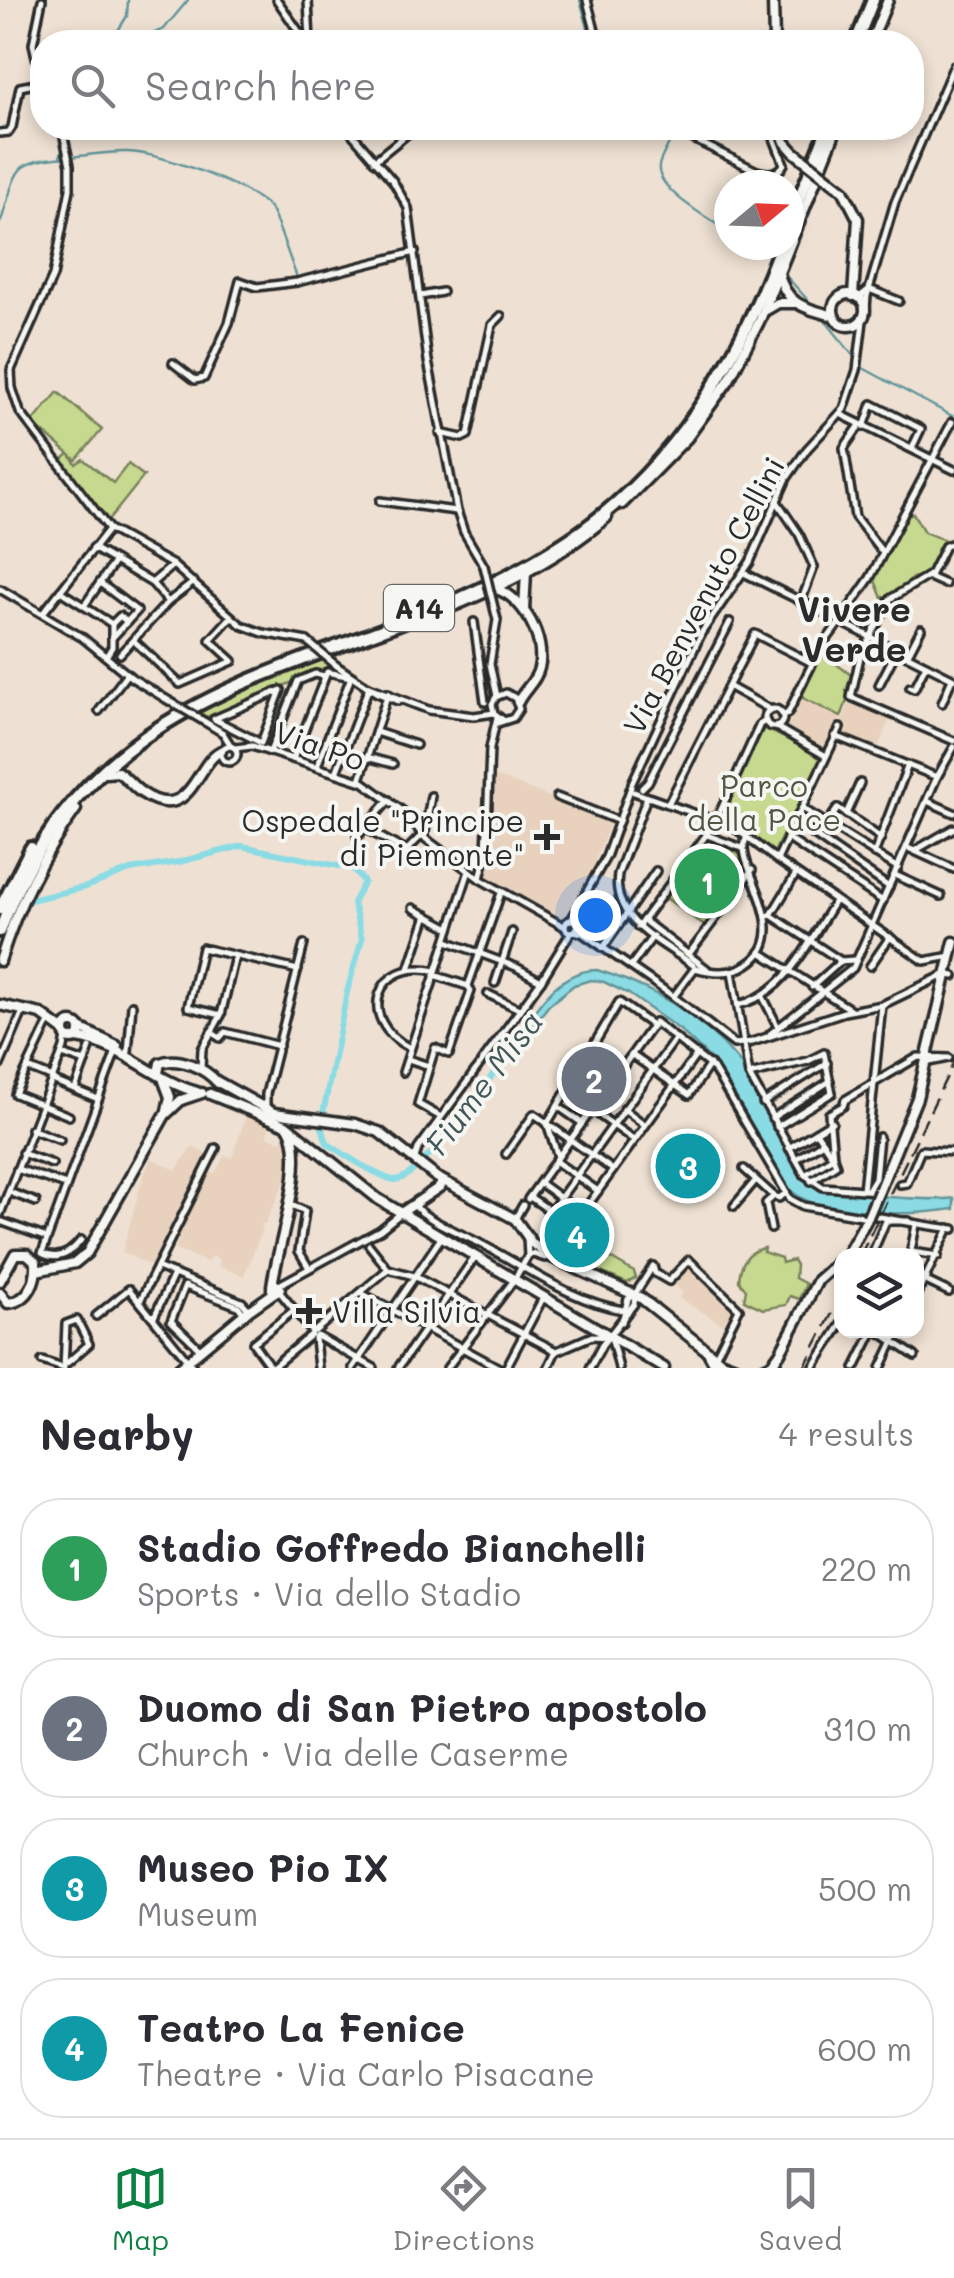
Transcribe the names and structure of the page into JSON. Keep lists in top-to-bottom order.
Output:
{
  "streets": {
    "highway": ["A14"],
    "street": ["Via Benvenuto Cellini", "Via Po"]
  },
  "crossings": [
    ["Via Benvenuto Cellini", "Via Po"]
  ],
  "districts": ["Vivere Verde"],
  "water": ["Fiume Misa"],
  "parks": ["Parco della Pace"],
  "places": {
    "health": ["Ospedale \"Principe di Piemonte\"", "Villa Silvia"]
  },
  "north": "right",
  "page": {
    "search": "Search here",
    "pins": [
      "1",
      "2",
      "3",
      "4"
    ],
    "heading": ["Nearby", "4 results"],
    "list": [
      {
        "mark": "1",
        "name": "Stadio Goffredo Bianchelli",
        "note": "Sports · Via dello Stadio",
        "value": "220 m"
      },
      {
        "mark": "2",
        "name": "Duomo di San Pietro apostolo",
        "note": "Church · Via delle Caserme",
        "value": "310 m"
      },
      {
        "mark": "3",
        "name": "Museo Pio IX",
        "note": "Museum",
        "value": "500 m"
      },
      {
        "mark": "4",
        "name": "Teatro La Fenice",
        "note": "Theatre · Via Carlo Pisacane",
        "value": "600 m"
      }
    ],
    "nav": ["Map", "Directions", "Saved"]
  }
}
